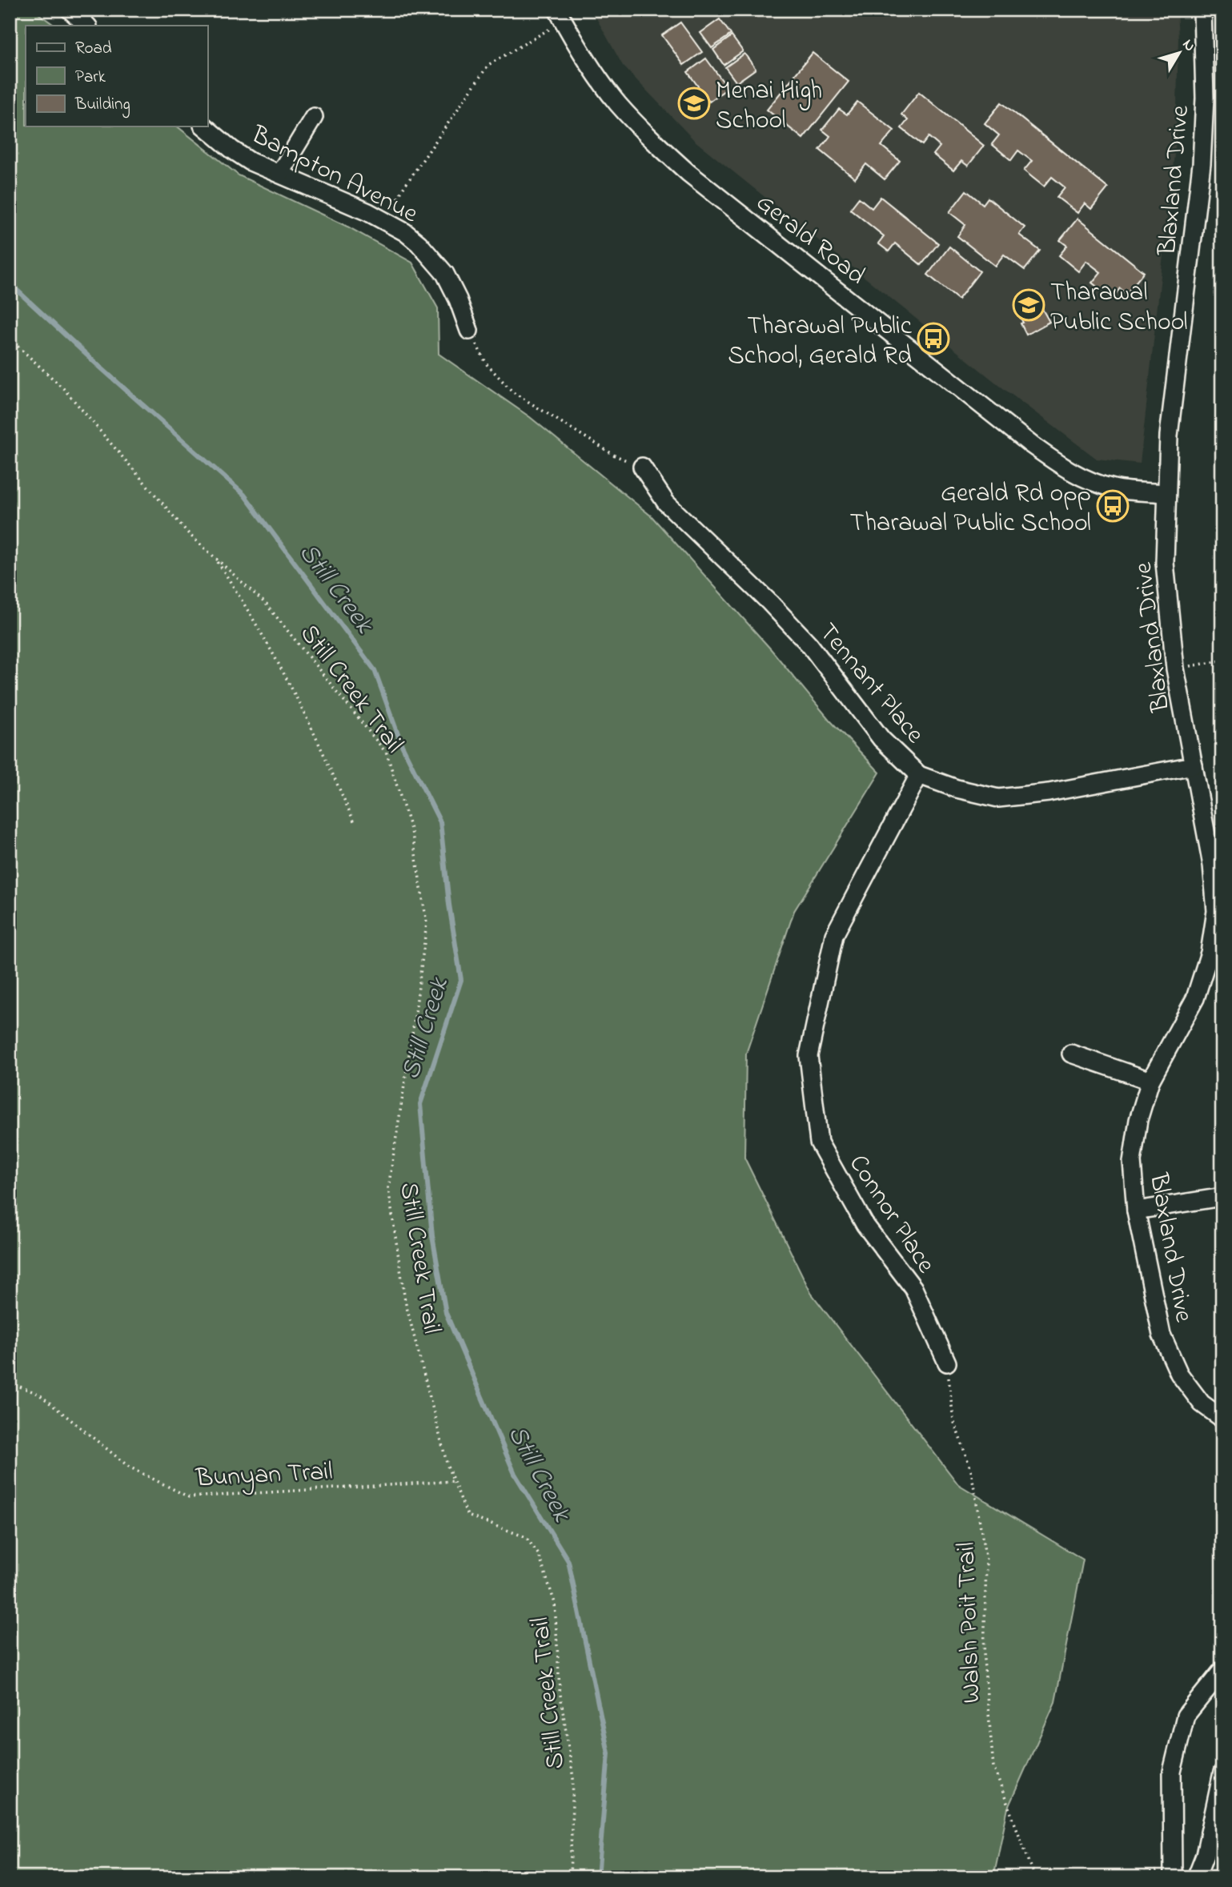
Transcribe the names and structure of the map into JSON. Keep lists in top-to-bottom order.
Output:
{
  "streets": {
    "street": [
      "Bampton Avenue",
      "Blaxland Drive",
      "Gerald Road",
      "Tennant Place",
      "Connor Place"
    ],
    "path": ["Still Creek Trail", "Bunyan Trail", "Walsh Poit Trail"]
  },
  "crossings": [
    ["Blaxland Drive", "Gerald Road"],
    ["Blaxland Drive", "Tennant Place"],
    ["Tennant Place", "Connor Place"],
    ["Still Creek Trail", "Bunyan Trail"],
    ["Connor Place", "Walsh Poit Trail"]
  ],
  "water": ["Still Creek"],
  "places": {
    "school or university": ["Menai High School", "Tharawal Public School"],
    "bus stop": ["Tharawal Public School, Gerald Rd", "Gerald Rd opp Tharawal Public School"]
  },
  "legend": ["Road", "Park", "Building"],
  "north": "top right"
}
